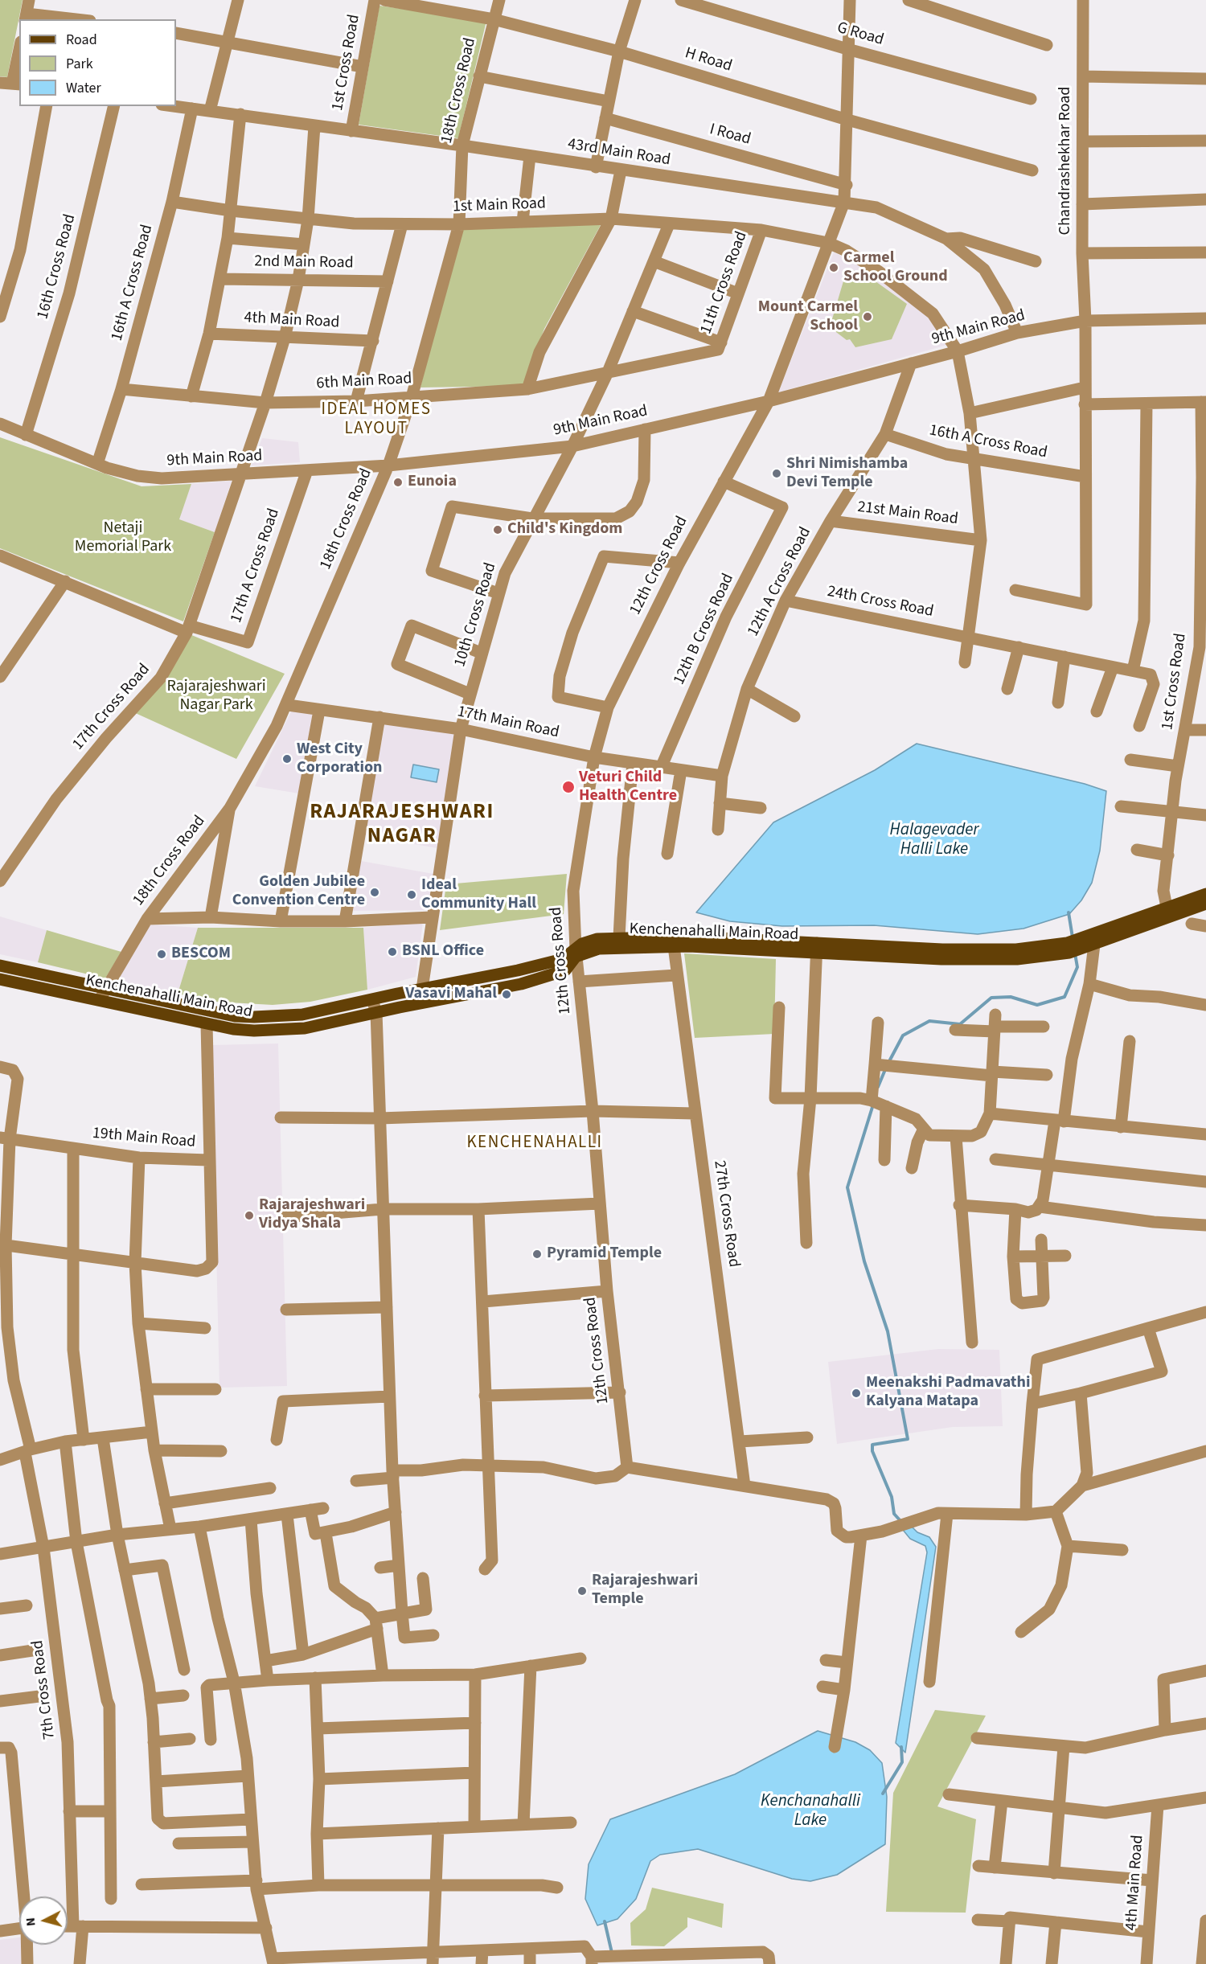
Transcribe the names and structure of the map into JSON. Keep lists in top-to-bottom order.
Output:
{
  "streets": {
    "main road": ["Kenchenahalli Main Road"],
    "street": [
      "G Road",
      "H Road",
      "1st Cross Road",
      "18th Cross Road",
      "I Road",
      "43rd Main Road",
      "Chandrashekhar Road",
      "1st Main Road",
      "2nd Main Road",
      "16th Cross Road",
      "16th A Cross Road",
      "11th Cross Road",
      "4th Main Road",
      "9th Main Road",
      "6th Main Road",
      "21st Main Road",
      "17th A Cross Road",
      "12th Cross Road",
      "12th A Cross Road",
      "24th Cross Road",
      "10th Cross Road",
      "12th B Cross Road",
      "17th Cross Road",
      "17th Main Road",
      "19th Main Road",
      "27th Cross Road",
      "7th Cross Road"
    ]
  },
  "crossings": [
    ["G Road", "12th Cross Road"],
    ["H Road", "18th Cross Road"],
    ["H Road", "12th Cross Road"],
    ["1st Cross Road", "43rd Main Road"],
    ["1st Cross Road", "Kenchenahalli Main Road"],
    ["18th Cross Road", "43rd Main Road"],
    ["18th Cross Road", "1st Main Road"],
    ["18th Cross Road", "9th Main Road"],
    ["18th Cross Road", "6th Main Road"],
    ["18th Cross Road", "17th Main Road"],
    ["18th Cross Road", "Kenchenahalli Main Road"],
    ["I Road", "12th Cross Road"],
    ["43rd Main Road", "16th A Cross Road"],
    ["43rd Main Road", "9th Main Road"],
    ["43rd Main Road", "12th Cross Road"],
    ["43rd Main Road", "17th Cross Road"],
    ["Chandrashekhar Road", "16th A Cross Road"],
    ["Chandrashekhar Road", "9th Main Road"],
    ["1st Main Road", "16th A Cross Road"],
    ["1st Main Road", "11th Cross Road"],
    ["1st Main Road", "12th Cross Road"],
    ["1st Main Road", "10th Cross Road"],
    ["1st Main Road", "17th Cross Road"],
    ["2nd Main Road", "17th Cross Road"],
    ["16th Cross Road", "9th Main Road"],
    ["16th A Cross Road", "9th Main Road"],
    ["16th A Cross Road", "6th Main Road"],
    ["16th A Cross Road", "12th A Cross Road"],
    ["11th Cross Road", "6th Main Road"],
    ["11th Cross Road", "10th Cross Road"],
    ["4th Main Road", "17th Cross Road"],
    ["9th Main Road", "17th A Cross Road"],
    ["9th Main Road", "12th Cross Road"],
    ["9th Main Road", "12th A Cross Road"],
    ["9th Main Road", "10th Cross Road"],
    ["9th Main Road", "17th Cross Road"],
    ["6th Main Road", "10th Cross Road"],
    ["6th Main Road", "17th Cross Road"],
    ["21st Main Road", "12th A Cross Road"],
    ["17th A Cross Road", "17th Cross Road"],
    ["12th Cross Road", "12th B Cross Road"],
    ["12th Cross Road", "17th Main Road"],
    ["12th Cross Road", "Kenchenahalli Main Road"],
    ["12th A Cross Road", "24th Cross Road"],
    ["12th A Cross Road", "17th Main Road"],
    ["10th Cross Road", "17th Main Road"],
    ["10th Cross Road", "Kenchenahalli Main Road"],
    ["12th B Cross Road", "17th Main Road"],
    ["Kenchenahalli Main Road", "19th Main Road"],
    ["Kenchenahalli Main Road", "27th Cross Road"],
    ["19th Main Road", "7th Cross Road"]
  ],
  "districts": ["IDEAL HOMES LAYOUT", "RAJARAJESHWARI NAGAR", "KENCHENAHALLI"],
  "water": ["Halagevader Halli Lake", "Kenchanahalli Lake"],
  "parks": ["Netaji Memorial Park", "Rajarajeshwari Nagar Park"],
  "places": [
    "Carmel School Ground",
    "Mount Carmel School",
    "Shri Nimishamba Devi Temple",
    "Eunoia",
    "Child's Kingdom",
    "West City Corporation",
    "Veturi Child Health Centre",
    "Golden Jubilee Convention Centre",
    "Ideal Community Hall",
    "BSNL Office",
    "BESCOM",
    "Vasavi Mahal",
    "Rajarajeshwari Vidya Shala",
    "Pyramid Temple",
    "Meenakshi Padmavathi Kalyana Matapa",
    "Rajarajeshwari Temple"
  ],
  "legend": ["Road", "Park", "Water"],
  "north": "left"
}
